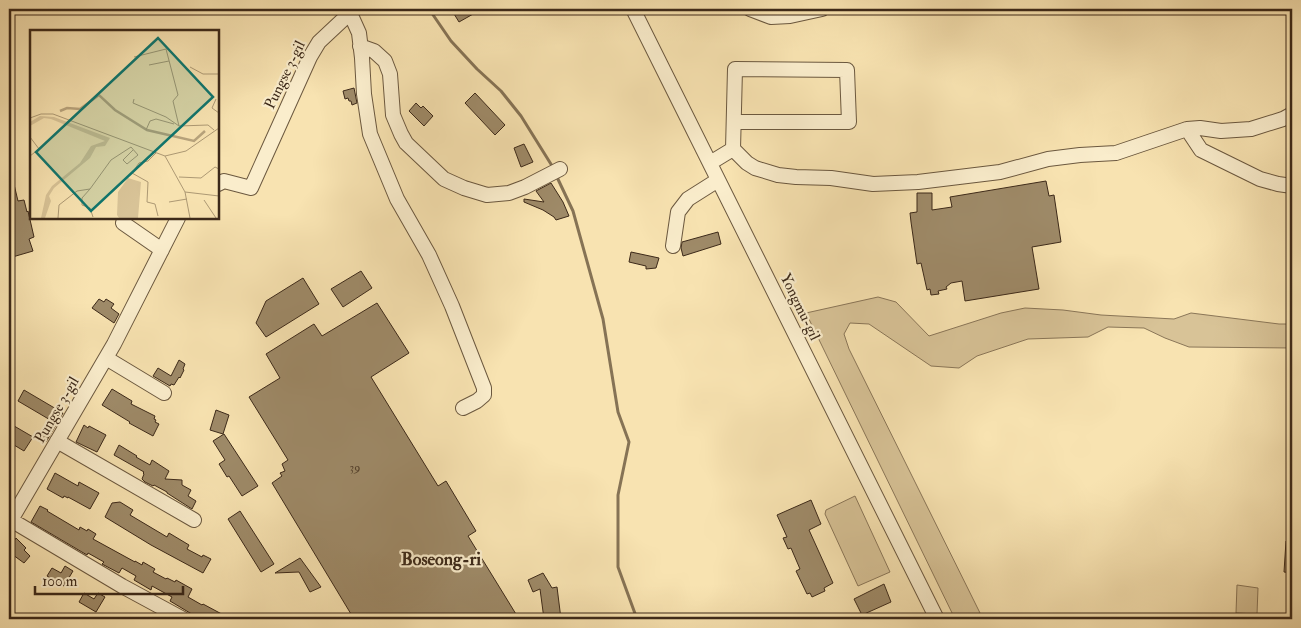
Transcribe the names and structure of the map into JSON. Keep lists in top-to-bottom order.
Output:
{
  "streets": {
    "street": ["Pungse 3-gil", "Yongmu-gil"]
  },
  "districts": ["Boseong-ri"],
  "house_numbers": ["39"],
  "scale_bar": "100 m"
}
